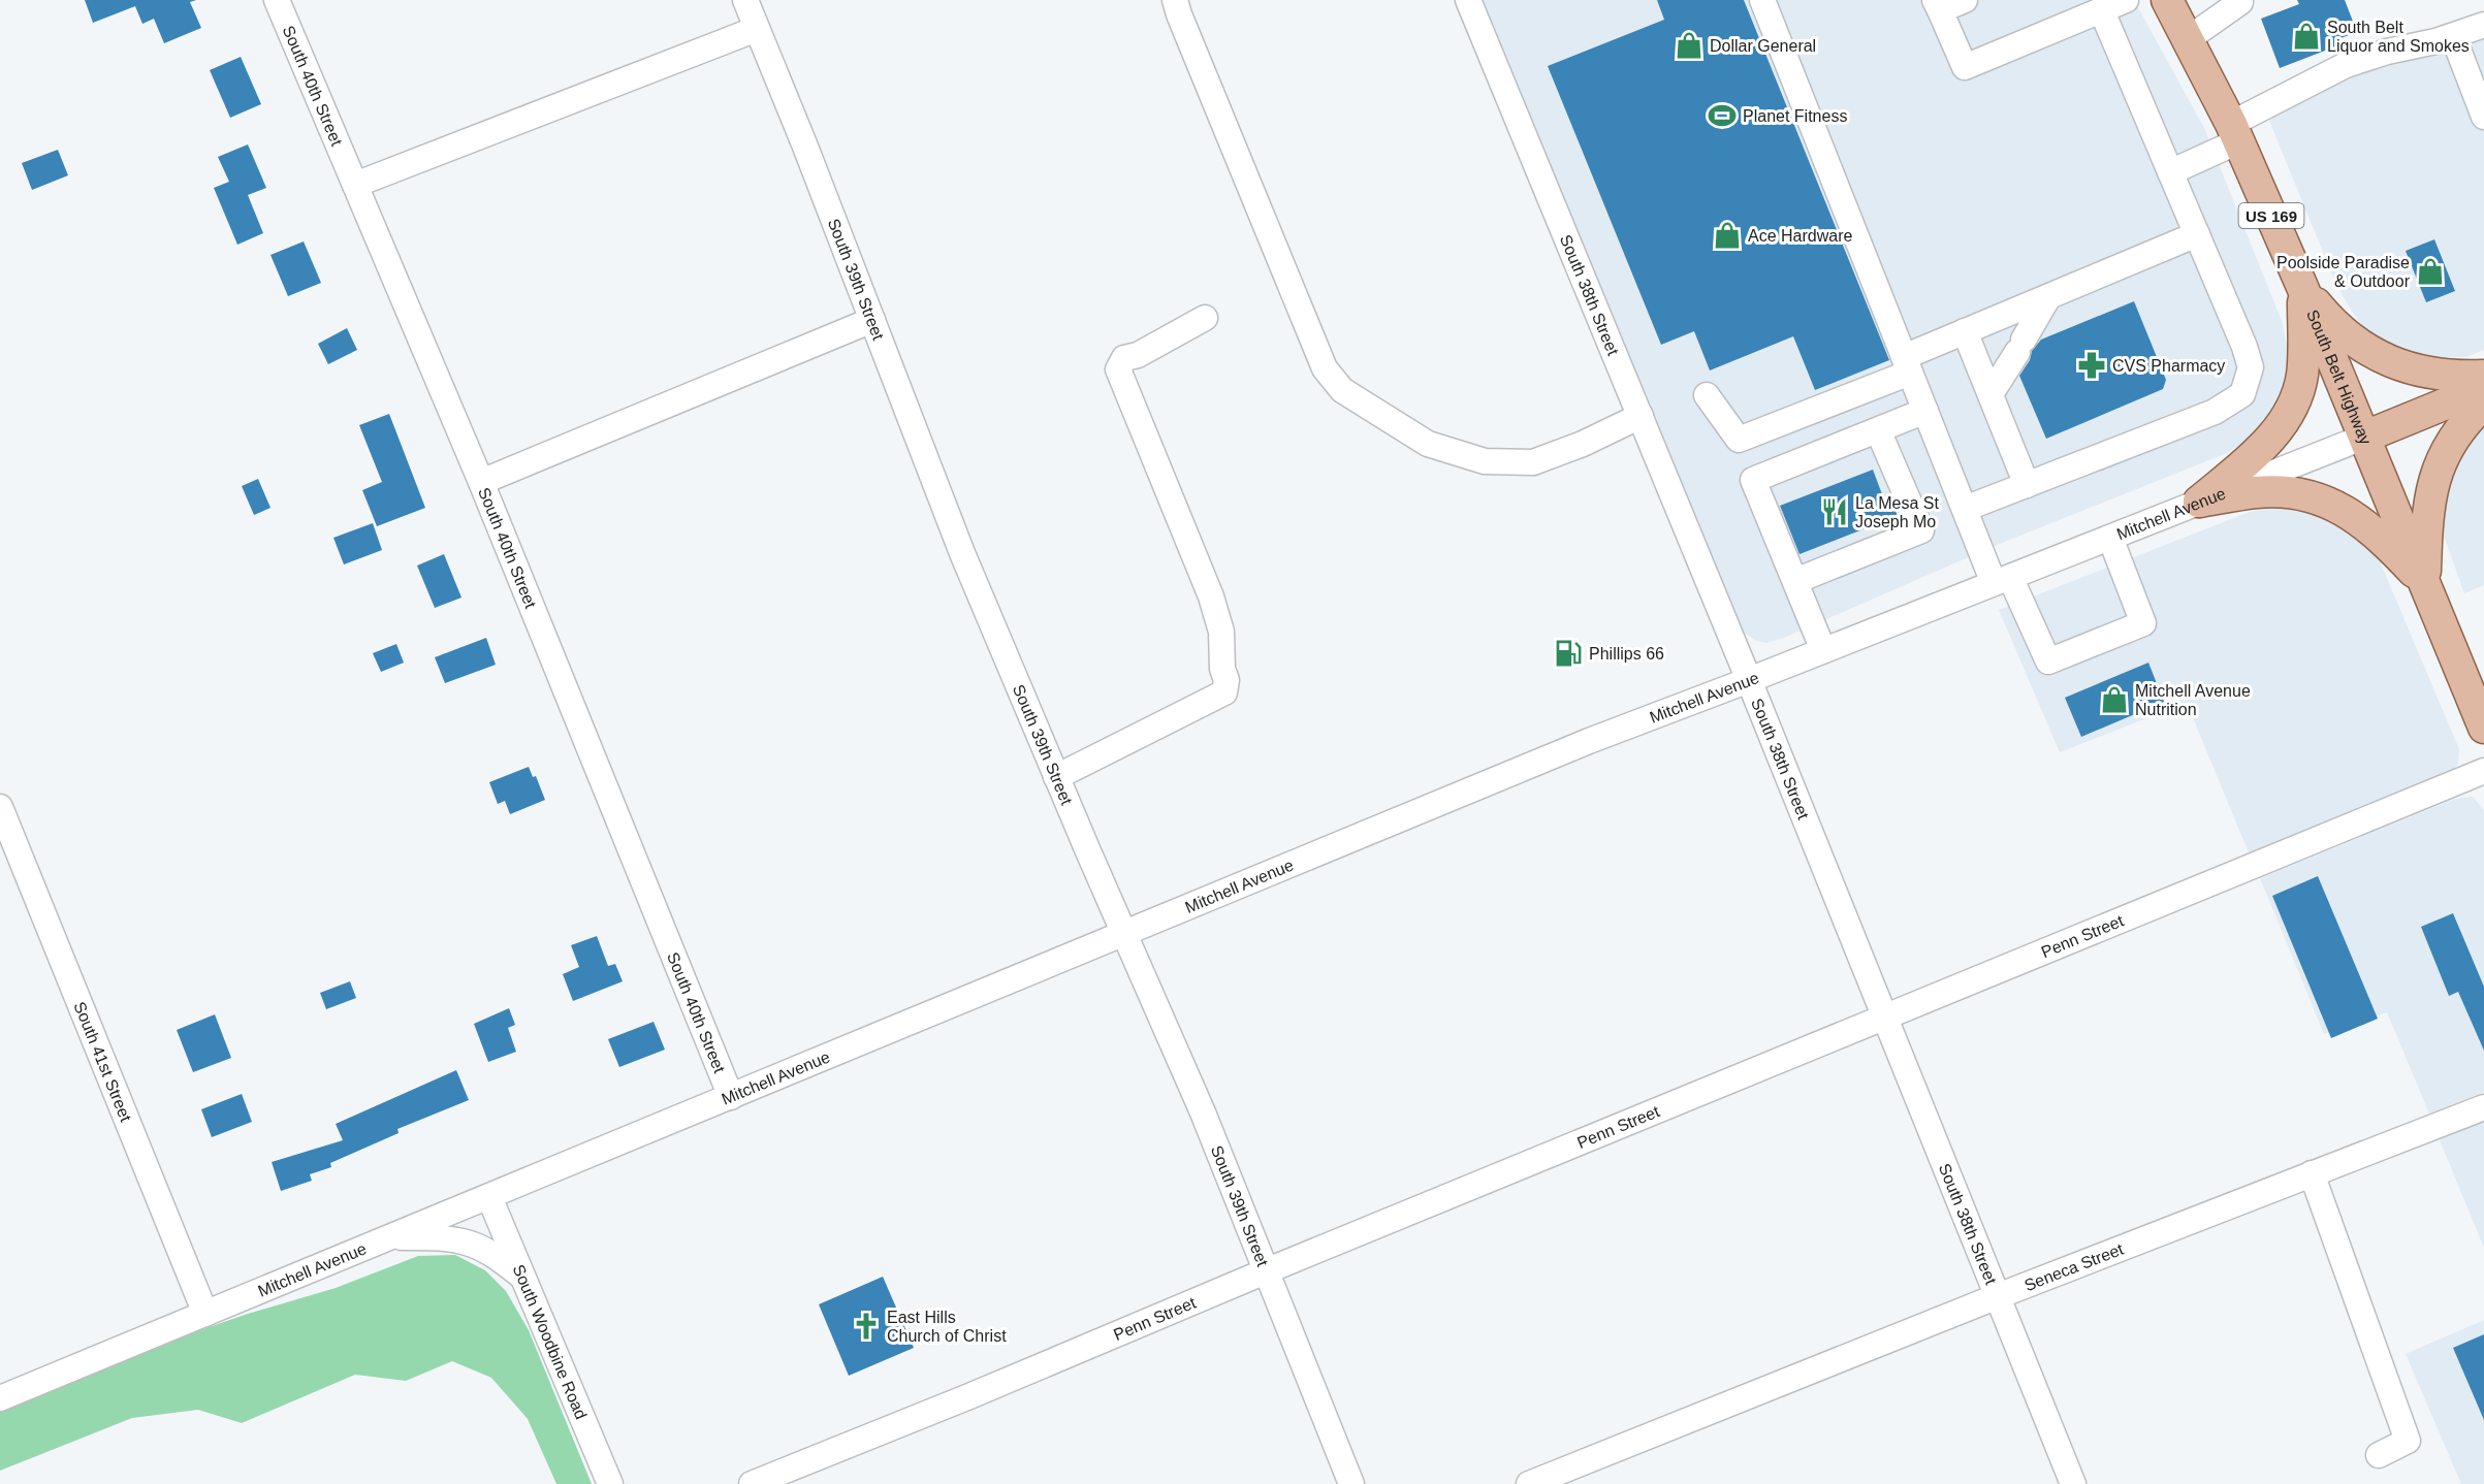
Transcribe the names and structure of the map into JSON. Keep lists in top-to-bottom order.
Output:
{
  "streets": {
    "main road": ["US 169", "South Belt Highway", "Mitchell Avenue"],
    "street": [
      "South 40th Street",
      "South 39th Street",
      "South 38th Street",
      "Penn Street",
      "South 41st Street",
      "Seneca Street",
      "South Woodbine Road"
    ]
  },
  "crossings": [
    ["South 40th Street", "Mitchell Avenue"],
    ["South 39th Street", "Mitchell Avenue"],
    ["South 39th Street", "Penn Street"],
    ["South 38th Street", "Mitchell Avenue"],
    ["South 38th Street", "Penn Street"],
    ["South 38th Street", "Seneca Street"],
    ["South Belt Highway", "Mitchell Avenue"],
    ["Mitchell Avenue", "South 41st Street"],
    ["Mitchell Avenue", "South Woodbine Road"]
  ],
  "places": {
    "shop": [
      "South Belt Liquor and Smokes",
      "Dollar General",
      "Ace Hardware",
      "Poolside Paradise & Outdoor",
      "Mitchell Avenue Nutrition"
    ],
    "sports": ["Planet Fitness"],
    "pharmacy": ["CVS Pharmacy"],
    "restaurant": ["La Mesa St Joseph Mo"],
    "fuel station": ["Phillips 66"],
    "church": ["East Hills Church of Christ"]
  }
}
